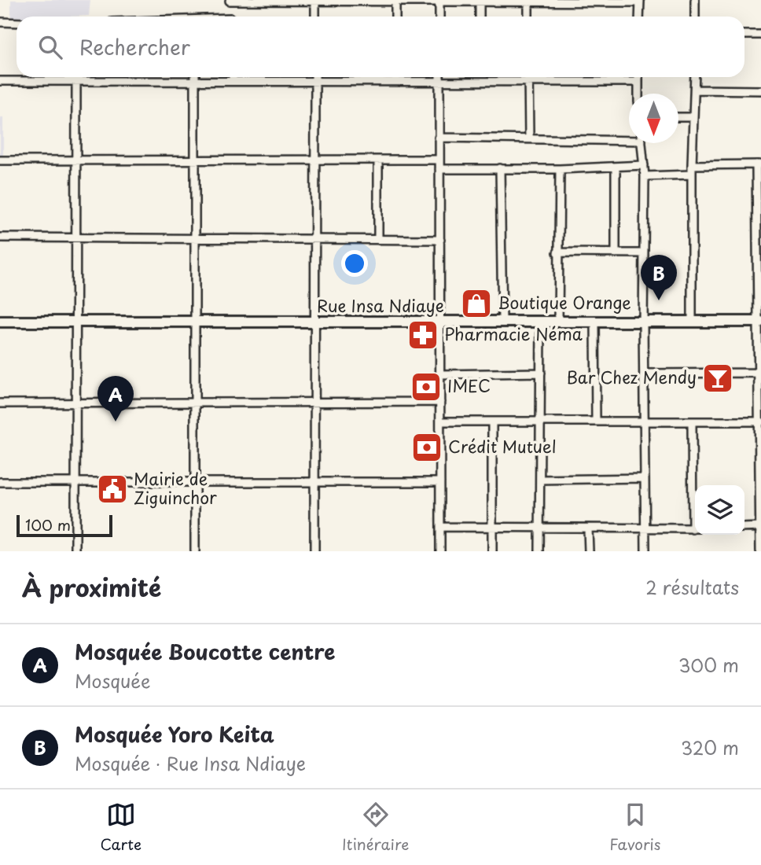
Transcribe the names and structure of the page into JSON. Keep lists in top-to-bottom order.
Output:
{
  "streets": {
    "main road": ["Rue Insa Ndiaye"]
  },
  "places": {
    "shop": ["Boutique Orange"],
    "pharmacy": ["Pharmacie Néma"],
    "bar": ["Bar Chez Mendy"],
    "bank": ["IMEC", "Crédit Mutuel"],
    "public building": ["Mairie de Ziguinchor"]
  },
  "scale_bar": "100 m",
  "north": "bottom",
  "page": {
    "search": "Rechercher",
    "pins": ["B", "A"],
    "scale": "100 m",
    "heading": ["À proximité", "2 résultats"],
    "list": [
      {
        "mark": "A",
        "name": "Mosquée Boucotte centre",
        "note": "Mosquée",
        "value": "300 m"
      },
      {
        "mark": "B",
        "name": "Mosquée Yoro Keita",
        "note": "Mosquée · Rue Insa Ndiaye",
        "value": "320 m"
      }
    ],
    "nav": ["Carte", "Itinéraire", "Favoris"]
  }
}
